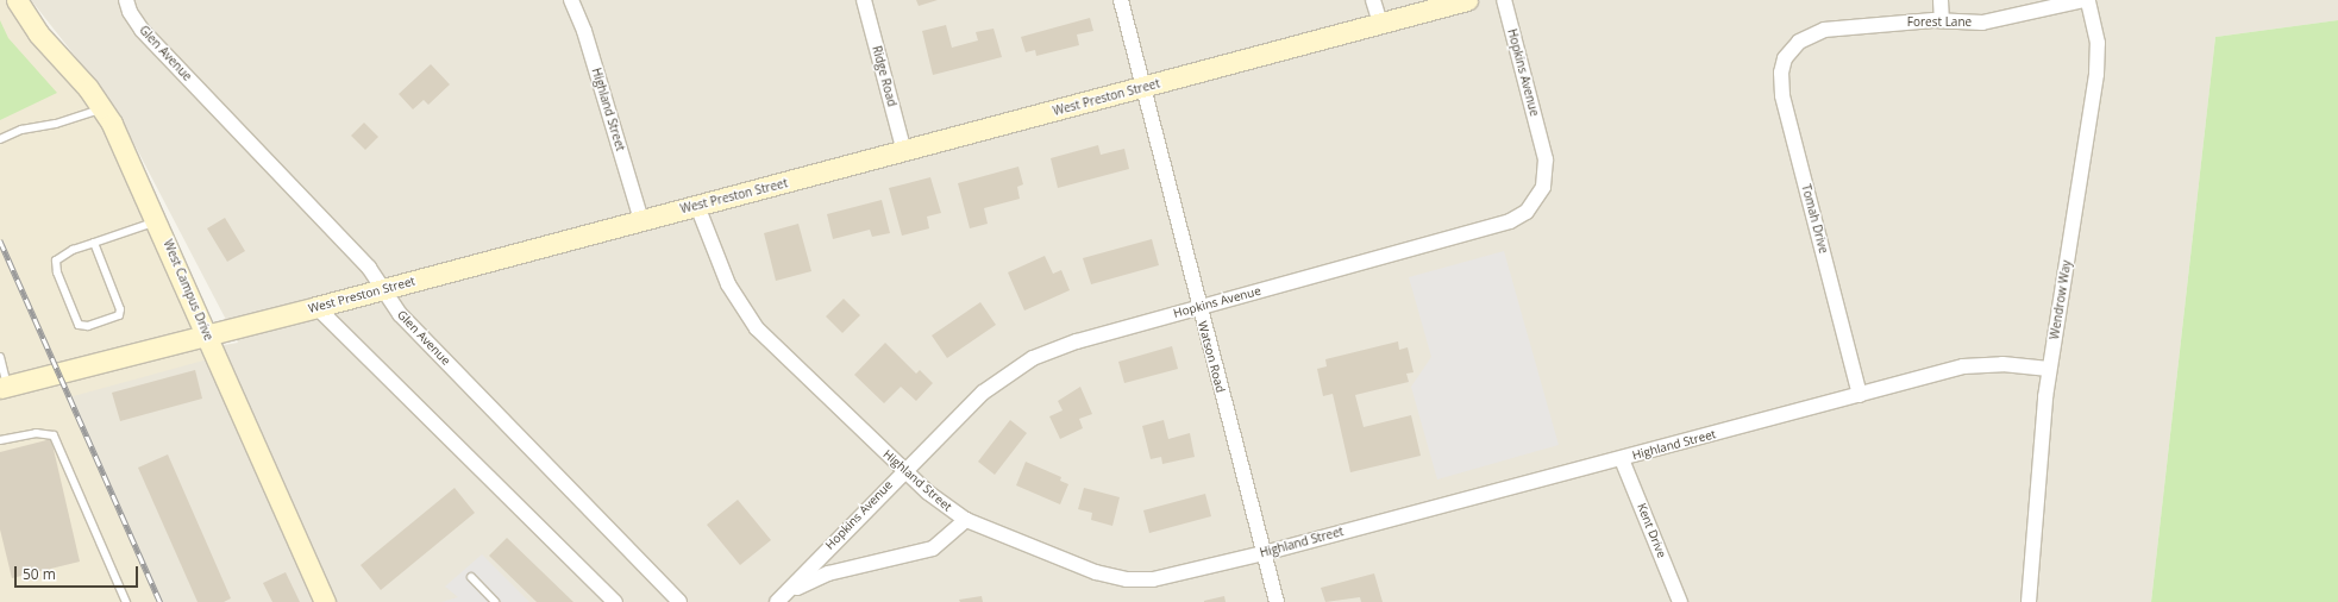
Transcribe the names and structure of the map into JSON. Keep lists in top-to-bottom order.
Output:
{
  "streets": {
    "street": [
      "Forest Lane",
      "Glen Avenue",
      "Hopkins Avenue",
      "Ridge Road",
      "West Preston Street",
      "Highland Street",
      "Tomah Drive",
      "West Campus Drive",
      "Wendrow Way",
      "Watson Road",
      "Kent Drive"
    ]
  },
  "crossings": [
    ["Forest Lane", "Tomah Drive"],
    ["Forest Lane", "Wendrow Way"],
    ["Glen Avenue", "West Preston Street"],
    ["Hopkins Avenue", "Highland Street"],
    ["Hopkins Avenue", "Watson Road"],
    ["Ridge Road", "West Preston Street"],
    ["West Preston Street", "Highland Street"],
    ["West Preston Street", "West Campus Drive"],
    ["West Preston Street", "Watson Road"],
    ["Highland Street", "Tomah Drive"],
    ["Highland Street", "Wendrow Way"],
    ["Highland Street", "Watson Road"],
    ["Highland Street", "Kent Drive"]
  ],
  "scale_bar": "50 m"
}
